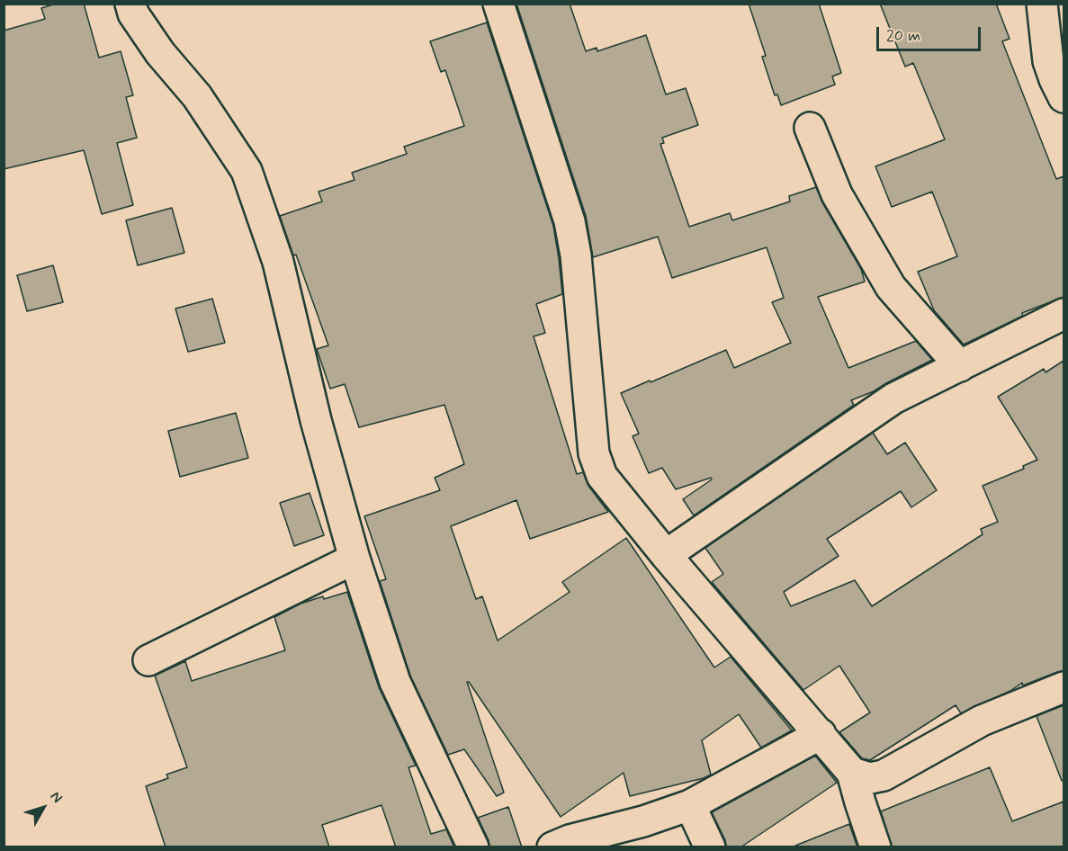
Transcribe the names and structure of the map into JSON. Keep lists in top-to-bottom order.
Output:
{
  "scale_bar": "20 m",
  "north": "top right"
}
